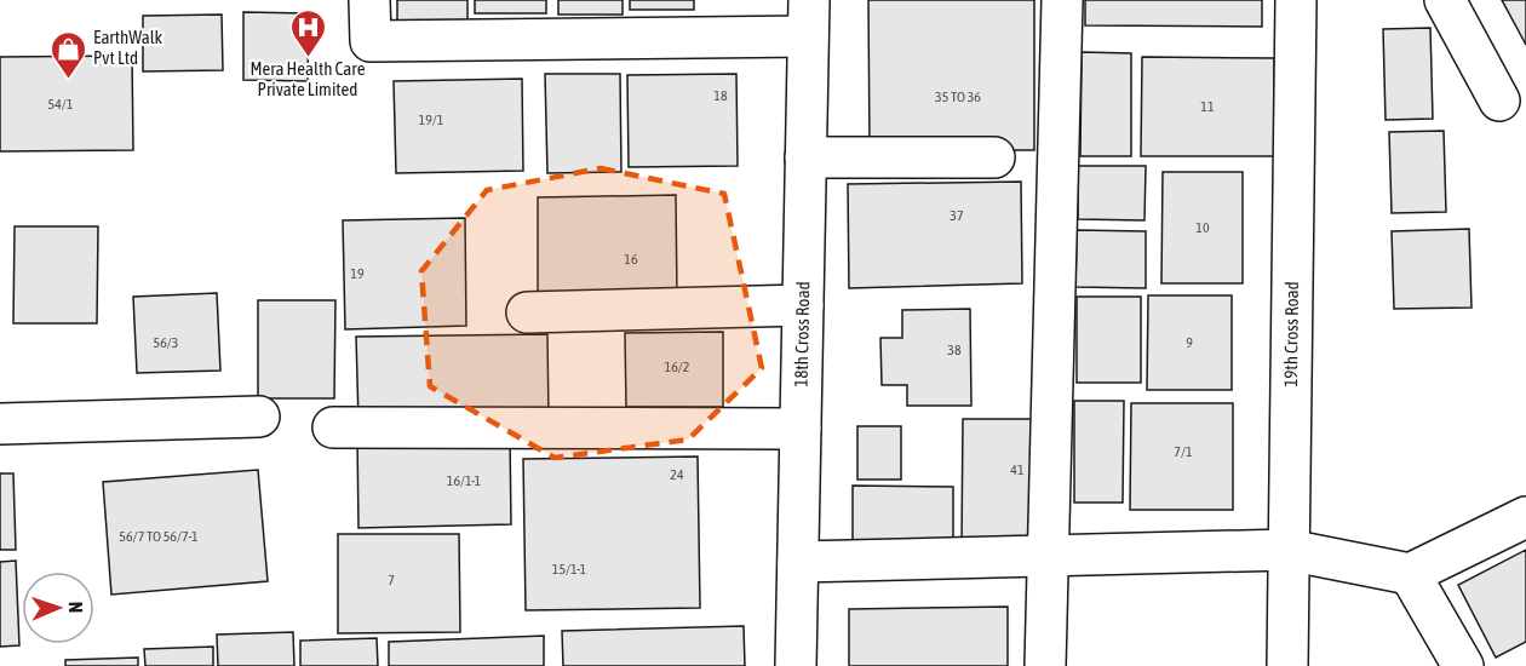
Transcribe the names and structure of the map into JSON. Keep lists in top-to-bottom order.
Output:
{
  "streets": {
    "street": ["18th Cross Road", "19th Cross Road"]
  },
  "places": {
    "hospital": ["Mera Health Care Private Limited"],
    "shop": ["EarthWalk Pvt Ltd"]
  },
  "house_numbers": [
    "18",
    "35 TO 36",
    "54/1",
    "11",
    "19/1",
    "37",
    "10",
    "16",
    "19",
    "56/3",
    "9",
    "38",
    "16/2",
    "7/1",
    "41",
    "24",
    "16/1-1",
    "56/7 TO 56/7-1",
    "15/1-1",
    "7"
  ],
  "north": "right"
}
